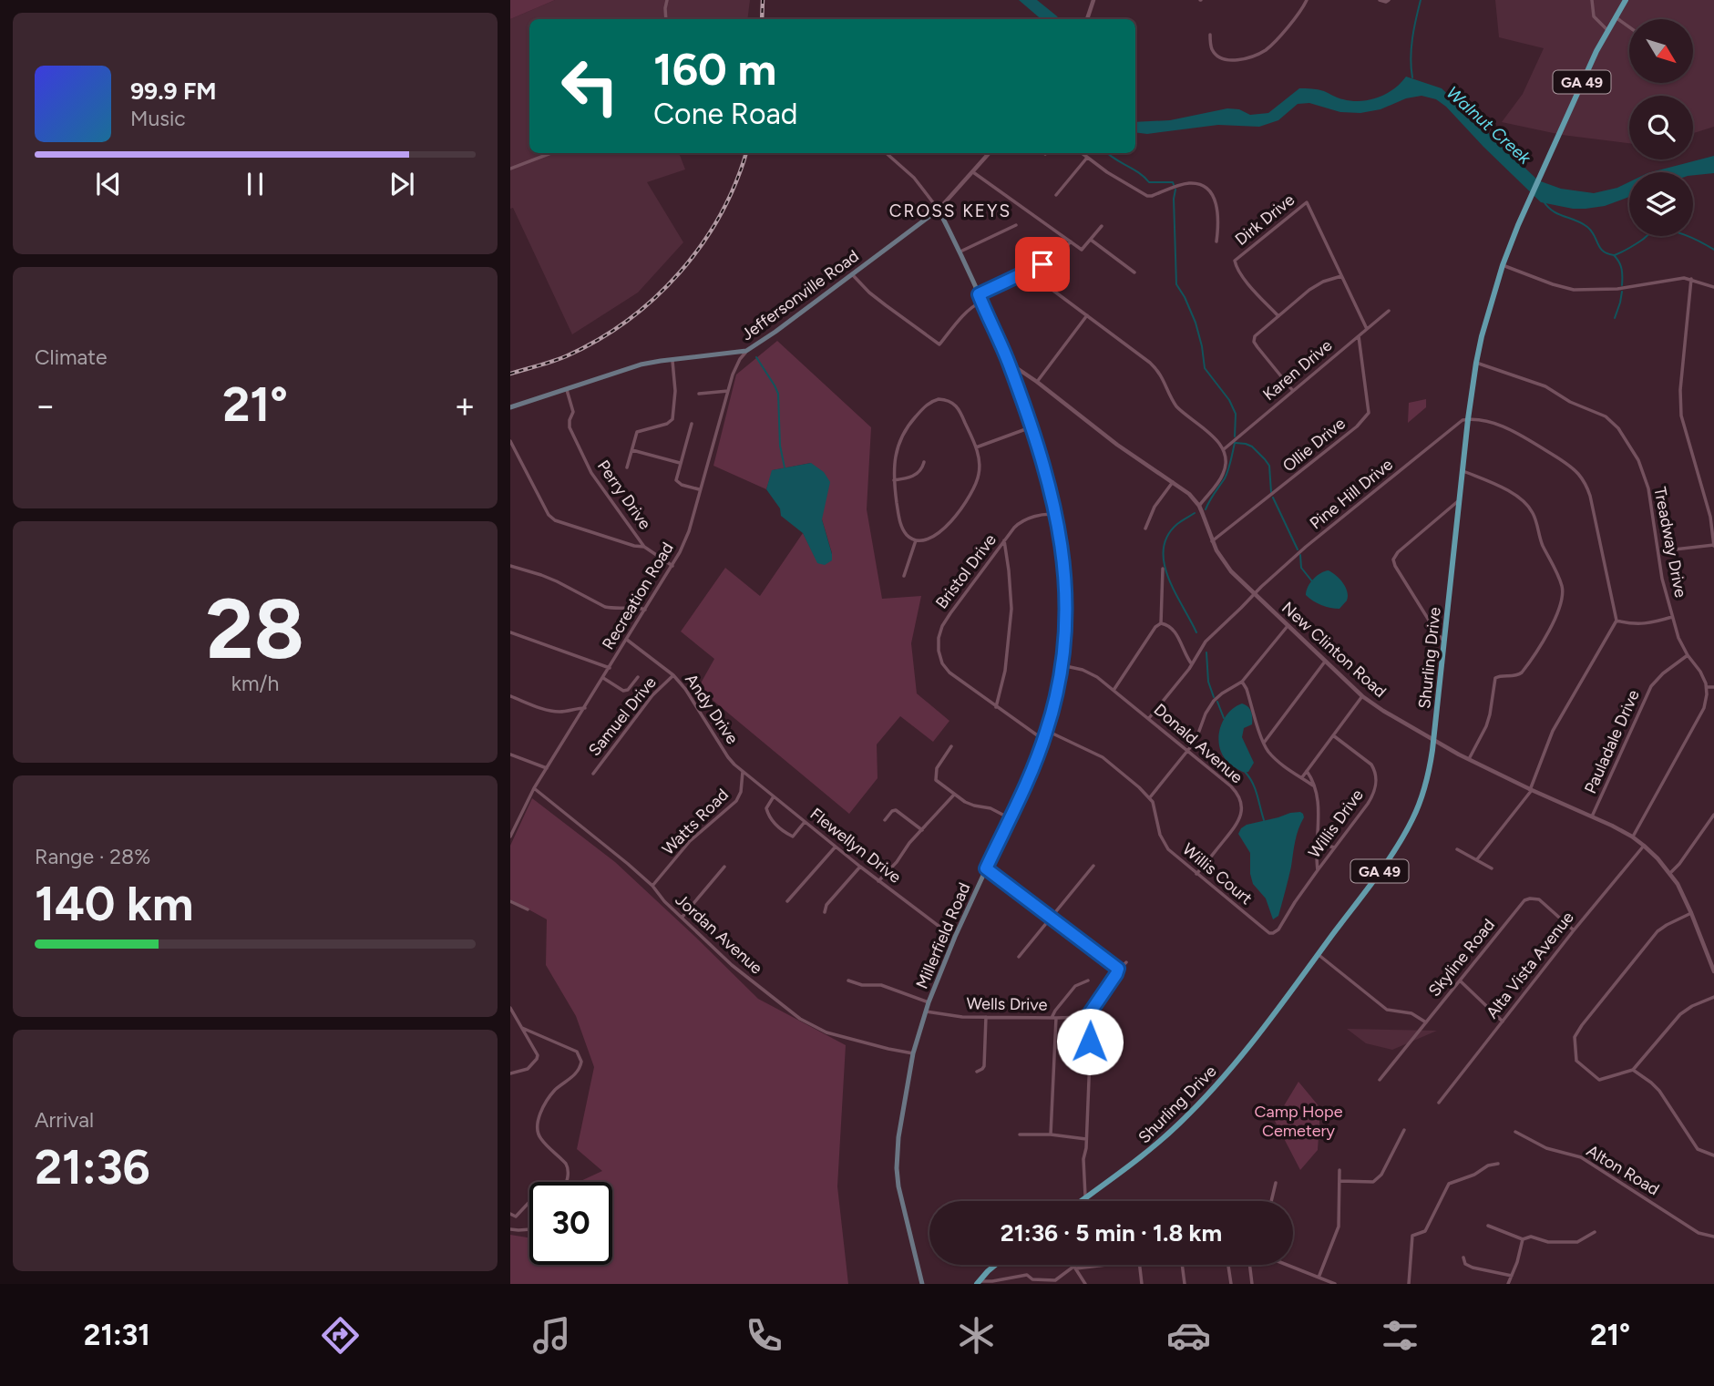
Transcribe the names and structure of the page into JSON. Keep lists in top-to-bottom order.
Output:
{
  "streets": {
    "main road": [
      "GA 49",
      "Jeffersonville Road",
      "Shurling Drive",
      "Millerfield Road"
    ],
    "street": [
      "Dirk Drive",
      "Karen Drive",
      "Ollie Drive",
      "Pine Hill Drive",
      "Perry Drive",
      "Treadway Drive",
      "Bristol Drive",
      "Recreation Road",
      "New Clinton Road",
      "Andy Drive",
      "Samuel Drive",
      "Pauladale Drive",
      "Donald Avenue",
      "Watts Road",
      "Willis Drive",
      "Flewellyn Drive",
      "Willis Court",
      "Jordan Avenue",
      "Skyline Road",
      "Alta Vista Avenue",
      "Wells Drive",
      "Alton Road"
    ]
  },
  "crossings": [
    ["Jeffersonville Road", "Perry Drive"],
    ["Jeffersonville Road", "Recreation Road"],
    ["Jeffersonville Road", "Millerfield Road"],
    ["Karen Drive", "Ollie Drive"],
    ["Ollie Drive", "New Clinton Road"],
    ["Pine Hill Drive", "New Clinton Road"],
    ["Pine Hill Drive", "Shurling Drive"],
    ["Pine Hill Drive", "Donald Avenue"],
    ["Perry Drive", "Recreation Road"],
    ["Treadway Drive", "Shurling Drive"],
    ["Treadway Drive", "Pauladale Drive"],
    ["Bristol Drive", "Millerfield Road"],
    ["Recreation Road", "Andy Drive"],
    ["Recreation Road", "Jordan Avenue"],
    ["New Clinton Road", "Shurling Drive"],
    ["New Clinton Road", "Pauladale Drive"],
    ["New Clinton Road", "Millerfield Road"],
    ["New Clinton Road", "Alta Vista Avenue"],
    ["Andy Drive", "Samuel Drive"],
    ["Andy Drive", "Watts Road"],
    ["Andy Drive", "Flewellyn Drive"],
    ["Donald Avenue", "Willis Court"],
    ["Donald Avenue", "Millerfield Road"],
    ["Watts Road", "Flewellyn Drive"],
    ["Watts Road", "Jordan Avenue"],
    ["Willis Drive", "Willis Court"],
    ["Flewellyn Drive", "Millerfield Road"],
    ["Jordan Avenue", "Millerfield Road"],
    ["Millerfield Road", "Wells Drive"],
    ["Skyline Road", "Alta Vista Avenue"]
  ],
  "districts": ["CROSS KEYS"],
  "water": ["Walnut Creek"],
  "parks": ["Camp Hope Cemetery"],
  "north": "bottom right",
  "page": {
    "turn": ["160 m", "Cone Road"],
    "song": ["99.9 FM", "Music"],
    "tile": [
      "Climate",
      ["28", "km/h"],
      ["Range · 28%", "140 km"],
      ["Arrival", "21:36"]
    ],
    "heat": ["−", "21°", "+"],
    "limit": "30",
    "trip": "21:36 · 5 min · 1.8 km",
    "tabs": ["21:31", "21°"]
  }
}
